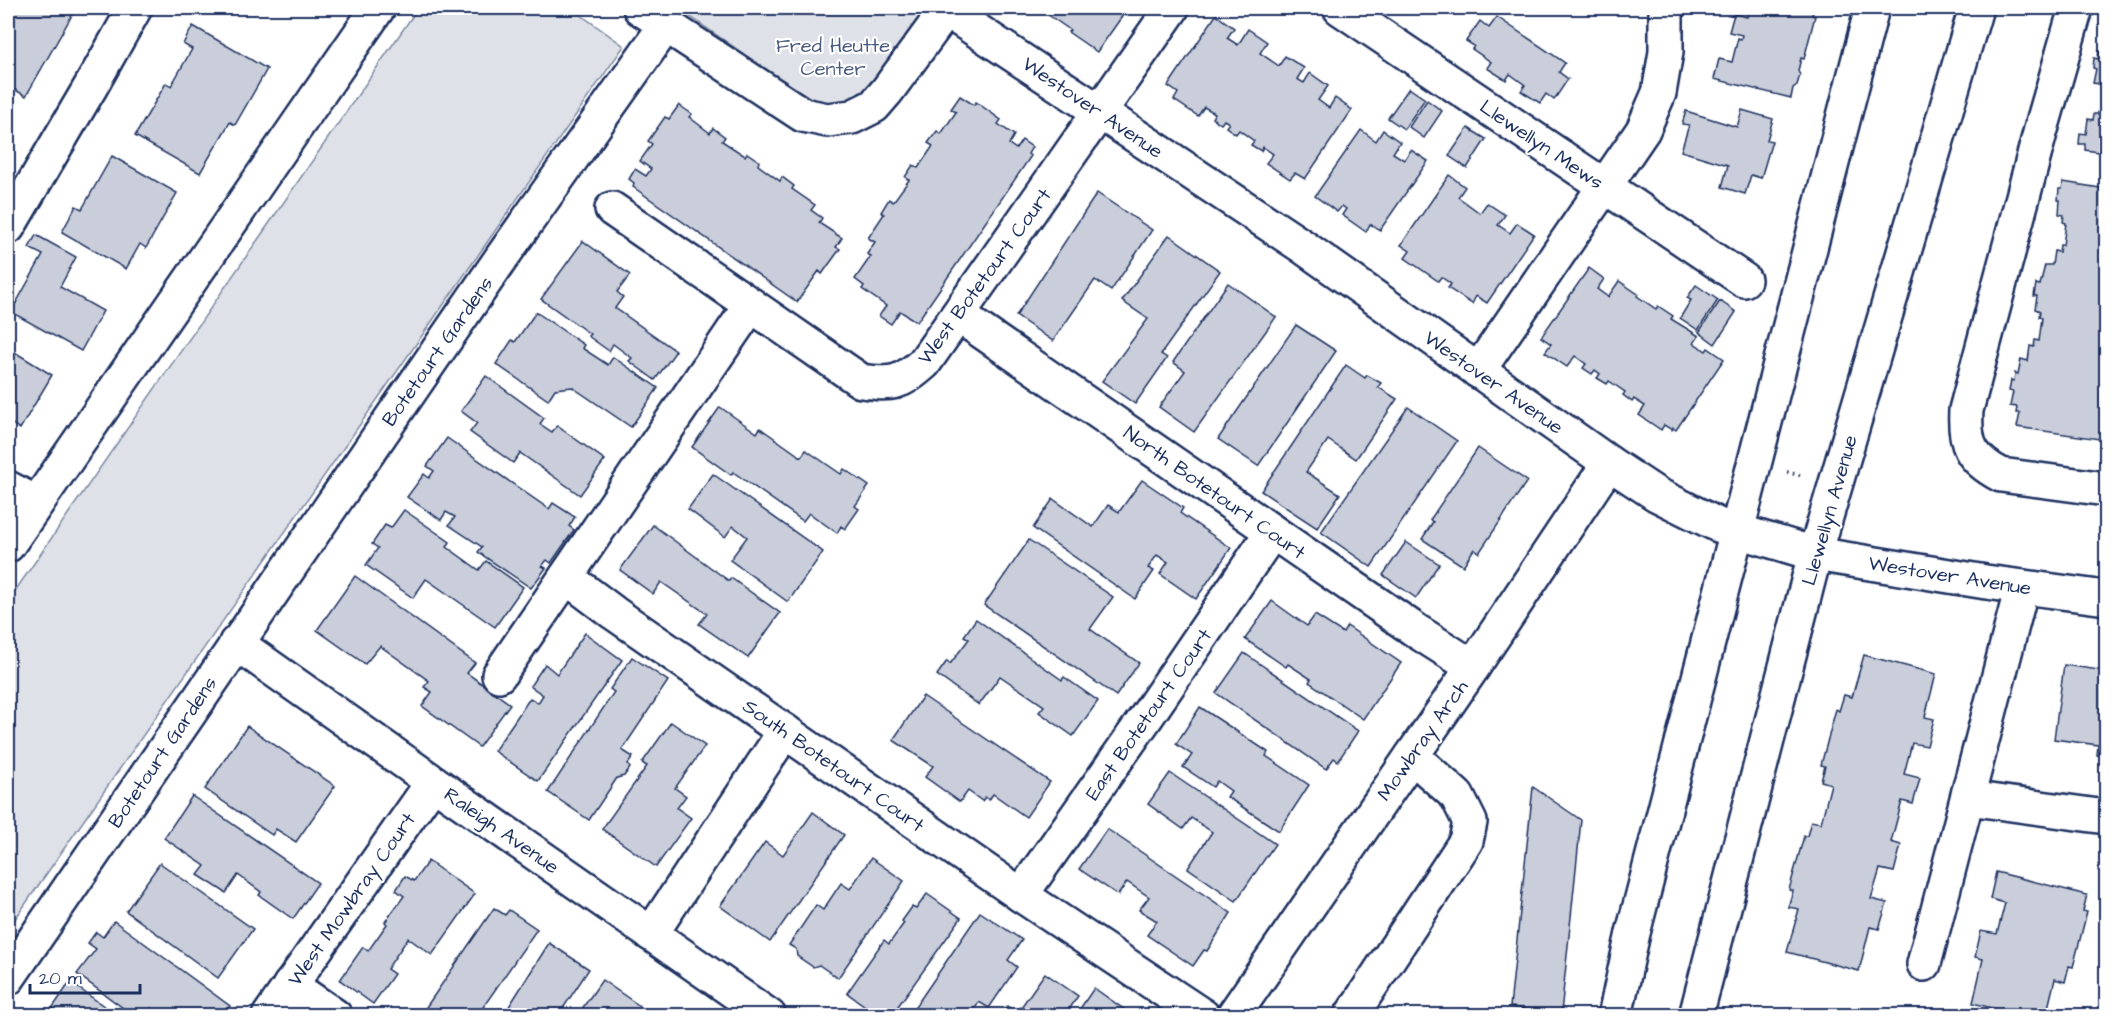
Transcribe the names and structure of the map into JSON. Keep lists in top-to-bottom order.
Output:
{
  "streets": {
    "street": [
      "Westover Avenue",
      "Llewellyn Mews",
      "West Botetourt Court",
      "Botetourt Gardens",
      "North Botetourt Court",
      "Llewellyn Avenue",
      "East Botetourt Court",
      "Mowbray Arch",
      "South Botetourt Court",
      "Raleigh Avenue",
      "West Mowbray Court"
    ]
  },
  "crossings": [
    ["Westover Avenue", "West Botetourt Court"],
    ["Westover Avenue", "Botetourt Gardens"],
    ["Westover Avenue", "Llewellyn Avenue"],
    ["Westover Avenue", "Mowbray Arch"],
    ["West Botetourt Court", "North Botetourt Court"],
    ["Botetourt Gardens", "Raleigh Avenue"],
    ["North Botetourt Court", "East Botetourt Court"],
    ["North Botetourt Court", "Mowbray Arch"],
    ["East Botetourt Court", "South Botetourt Court"],
    ["Raleigh Avenue", "West Mowbray Court"]
  ],
  "parks": ["Fred Heutte Center"],
  "scale_bar": "20 m"
}
